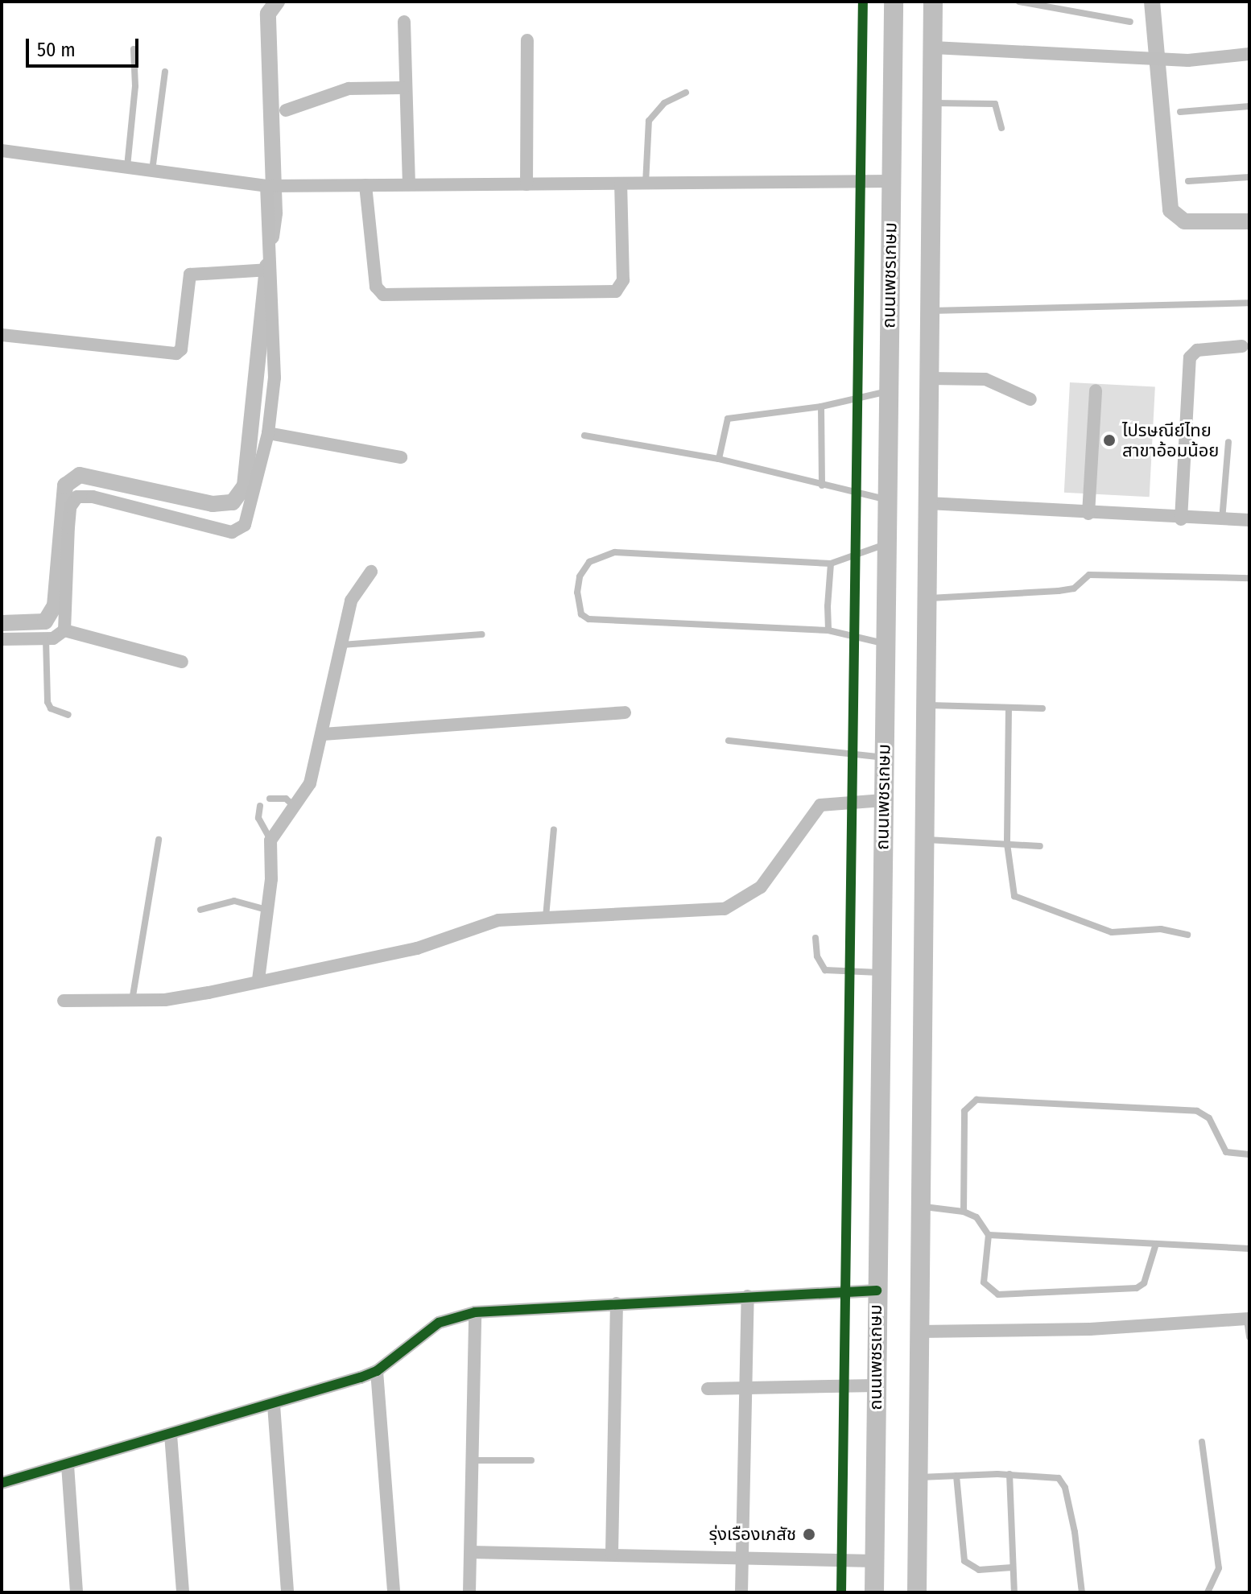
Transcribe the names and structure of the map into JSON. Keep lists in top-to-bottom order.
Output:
{
  "streets": {
    "main road": ["ถนนเพชรเกษม"]
  },
  "places": ["ไปรษณีย์ไทย สาขาอ้อมน้อย", "รุ่งเรืองเภสัช"],
  "scale_bar": "50 m"
}
